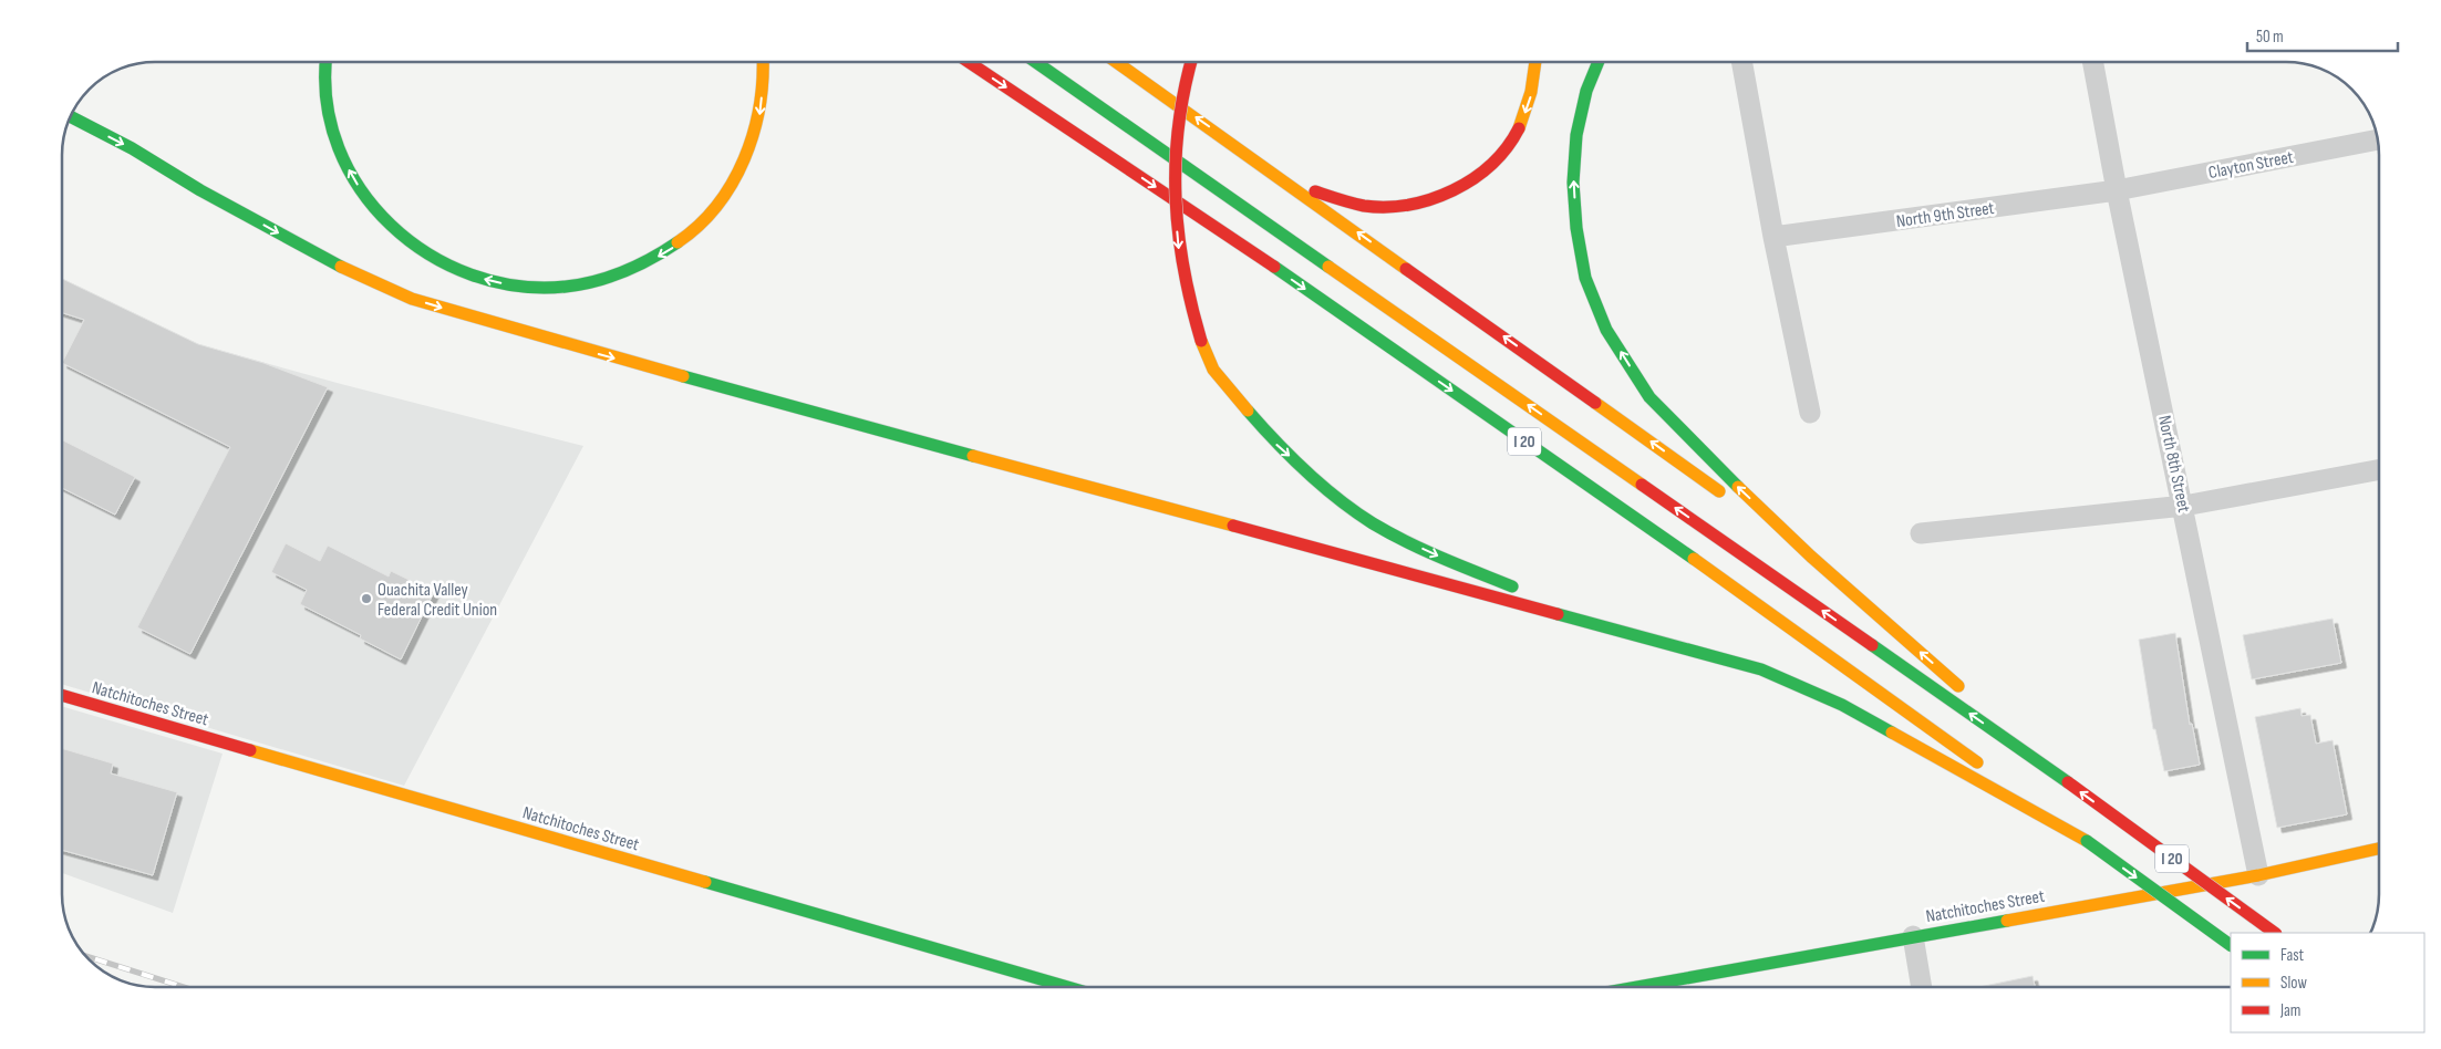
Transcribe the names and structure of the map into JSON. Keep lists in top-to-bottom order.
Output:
{
  "streets": {
    "main road": ["I 20", "Natchitoches Street"],
    "street": ["Clayton Street", "North 9th Street", "North 8th Street"]
  },
  "crossings": [
    ["Clayton Street", "North 9th Street"],
    ["Clayton Street", "North 8th Street"],
    ["North 9th Street", "North 8th Street"],
    ["North 8th Street", "Natchitoches Street"]
  ],
  "places": ["Ouachita Valley Federal Credit Union"],
  "legend": ["Fast", "Slow", "Jam"],
  "scale_bar": "50 m"
}
